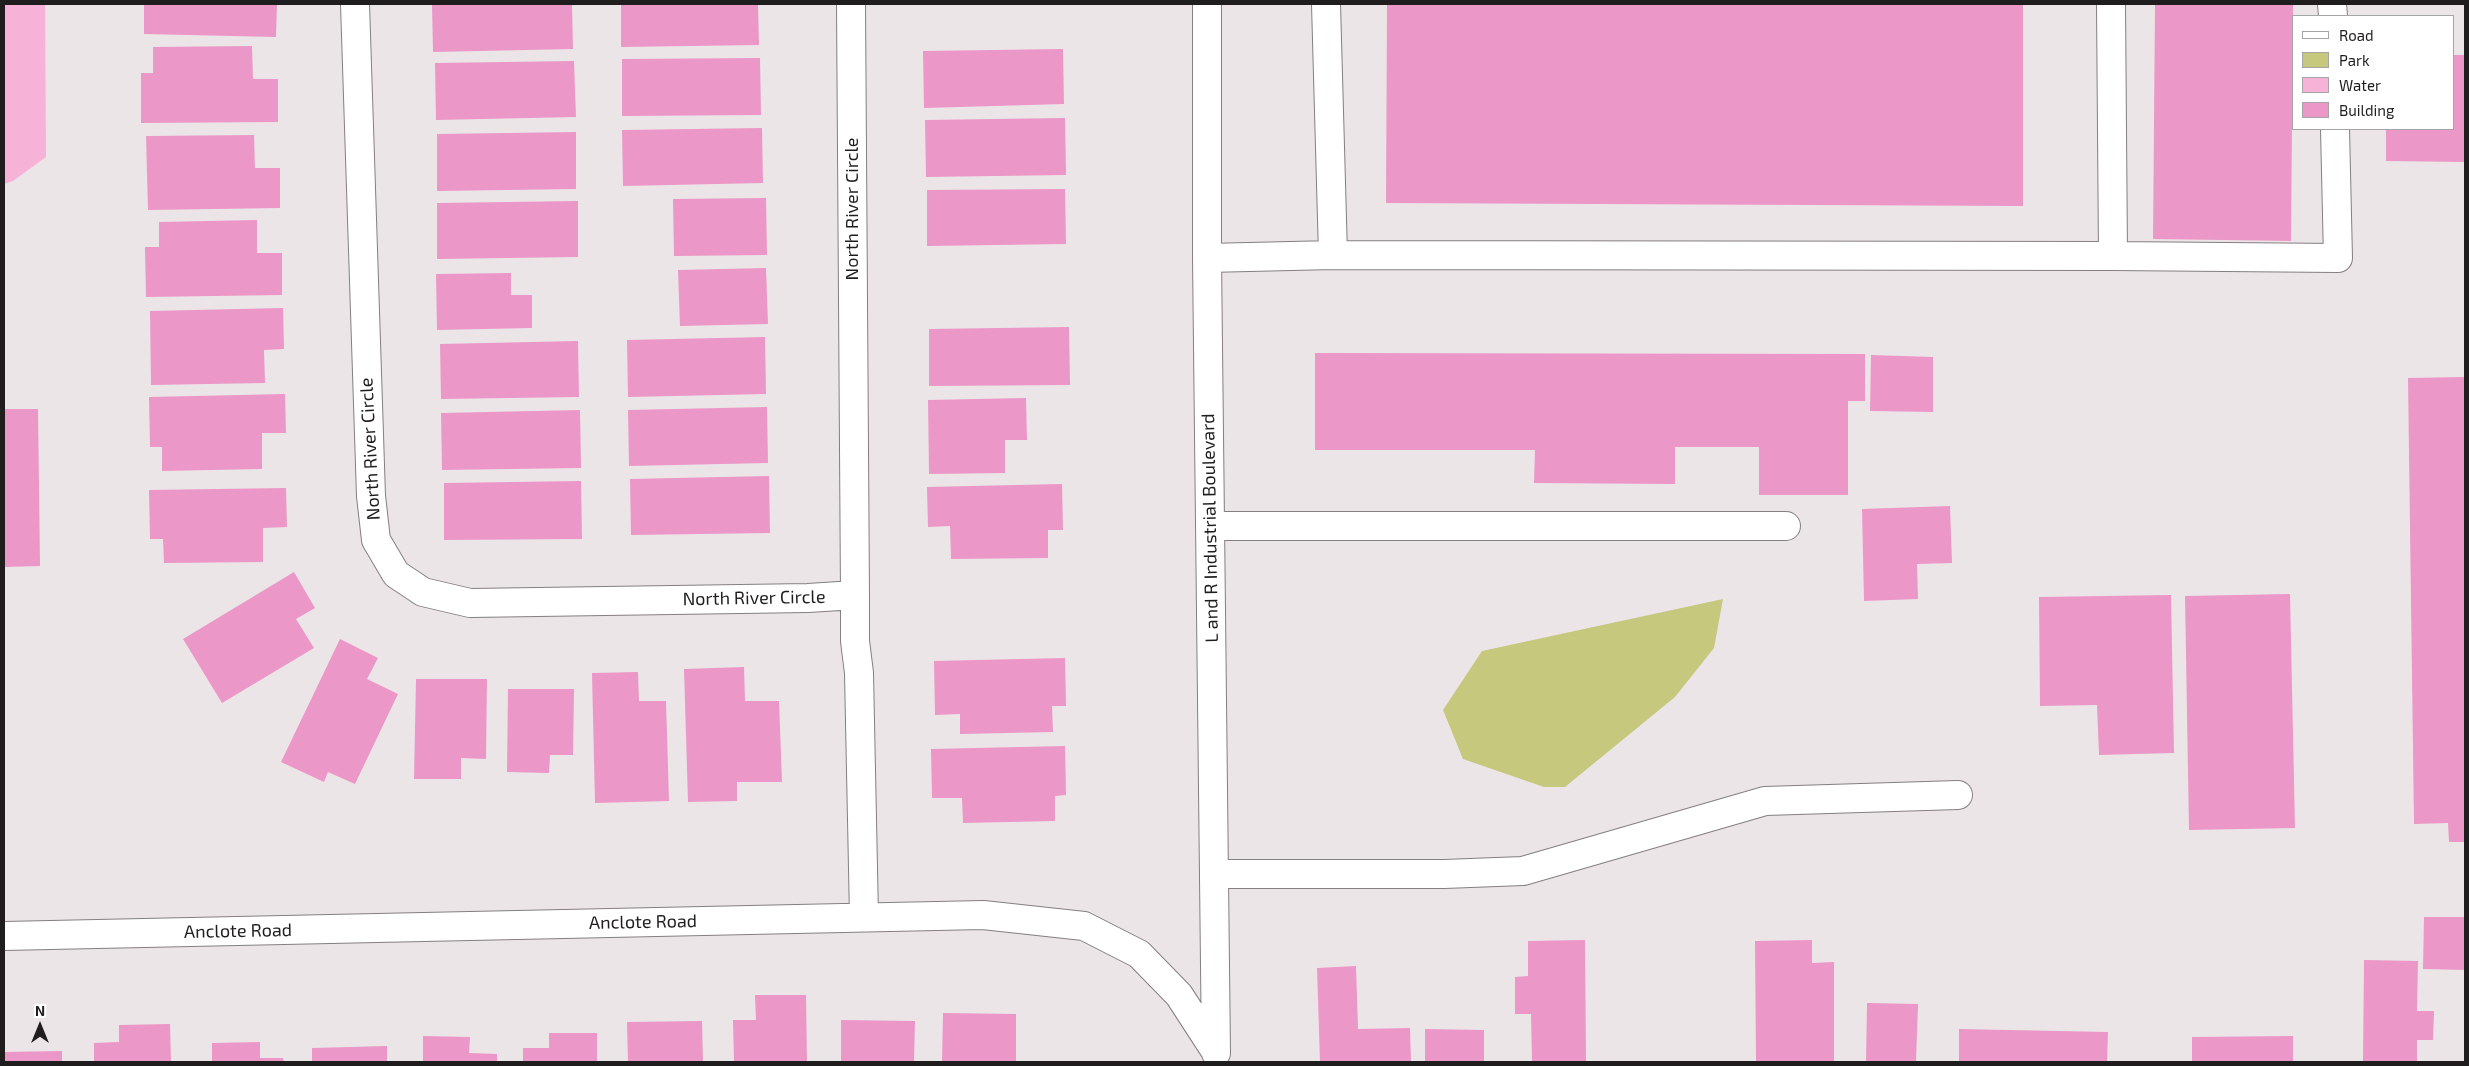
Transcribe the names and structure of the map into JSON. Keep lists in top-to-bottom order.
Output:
{
  "streets": {
    "street": ["North River Circle", "L and R Industrial Boulevard", "Anclote Road"]
  },
  "crossings": [
    ["North River Circle", "Anclote Road"],
    ["L and R Industrial Boulevard", "Anclote Road"]
  ],
  "legend": [
    "Road",
    "Park",
    "Water",
    "Building"
  ],
  "north": "top"
}
